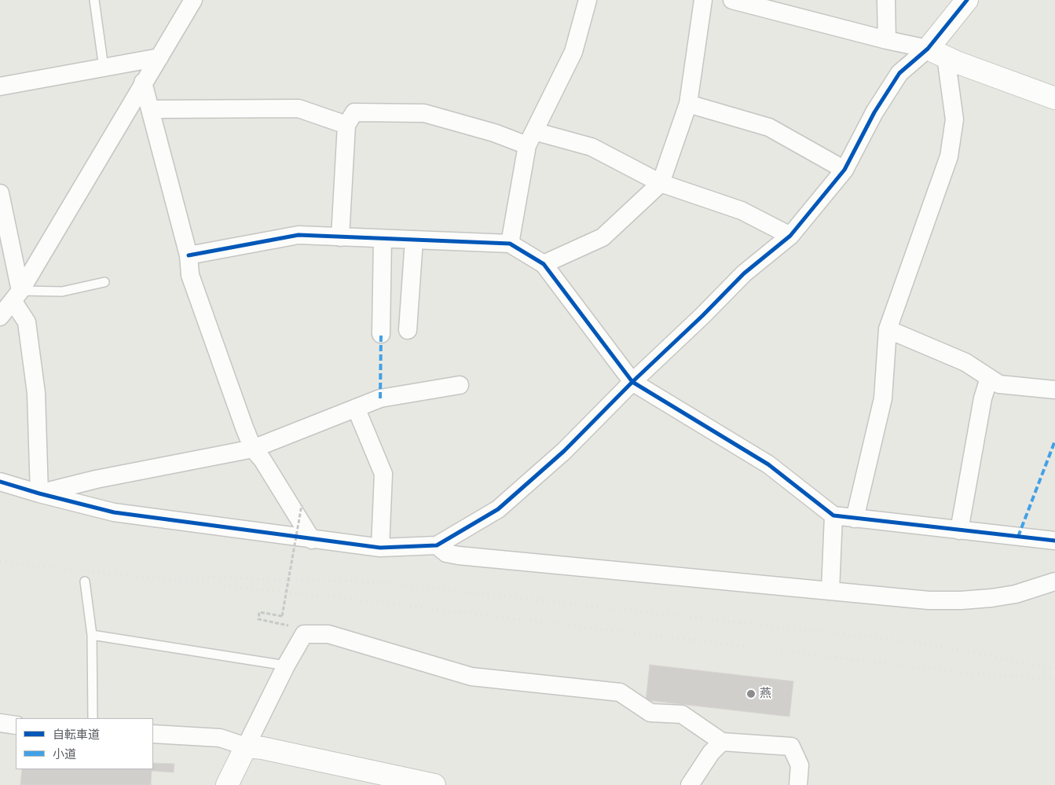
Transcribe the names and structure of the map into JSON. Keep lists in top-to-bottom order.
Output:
{
  "places": ["燕"],
  "legend": ["自転車道", "小道"]
}
